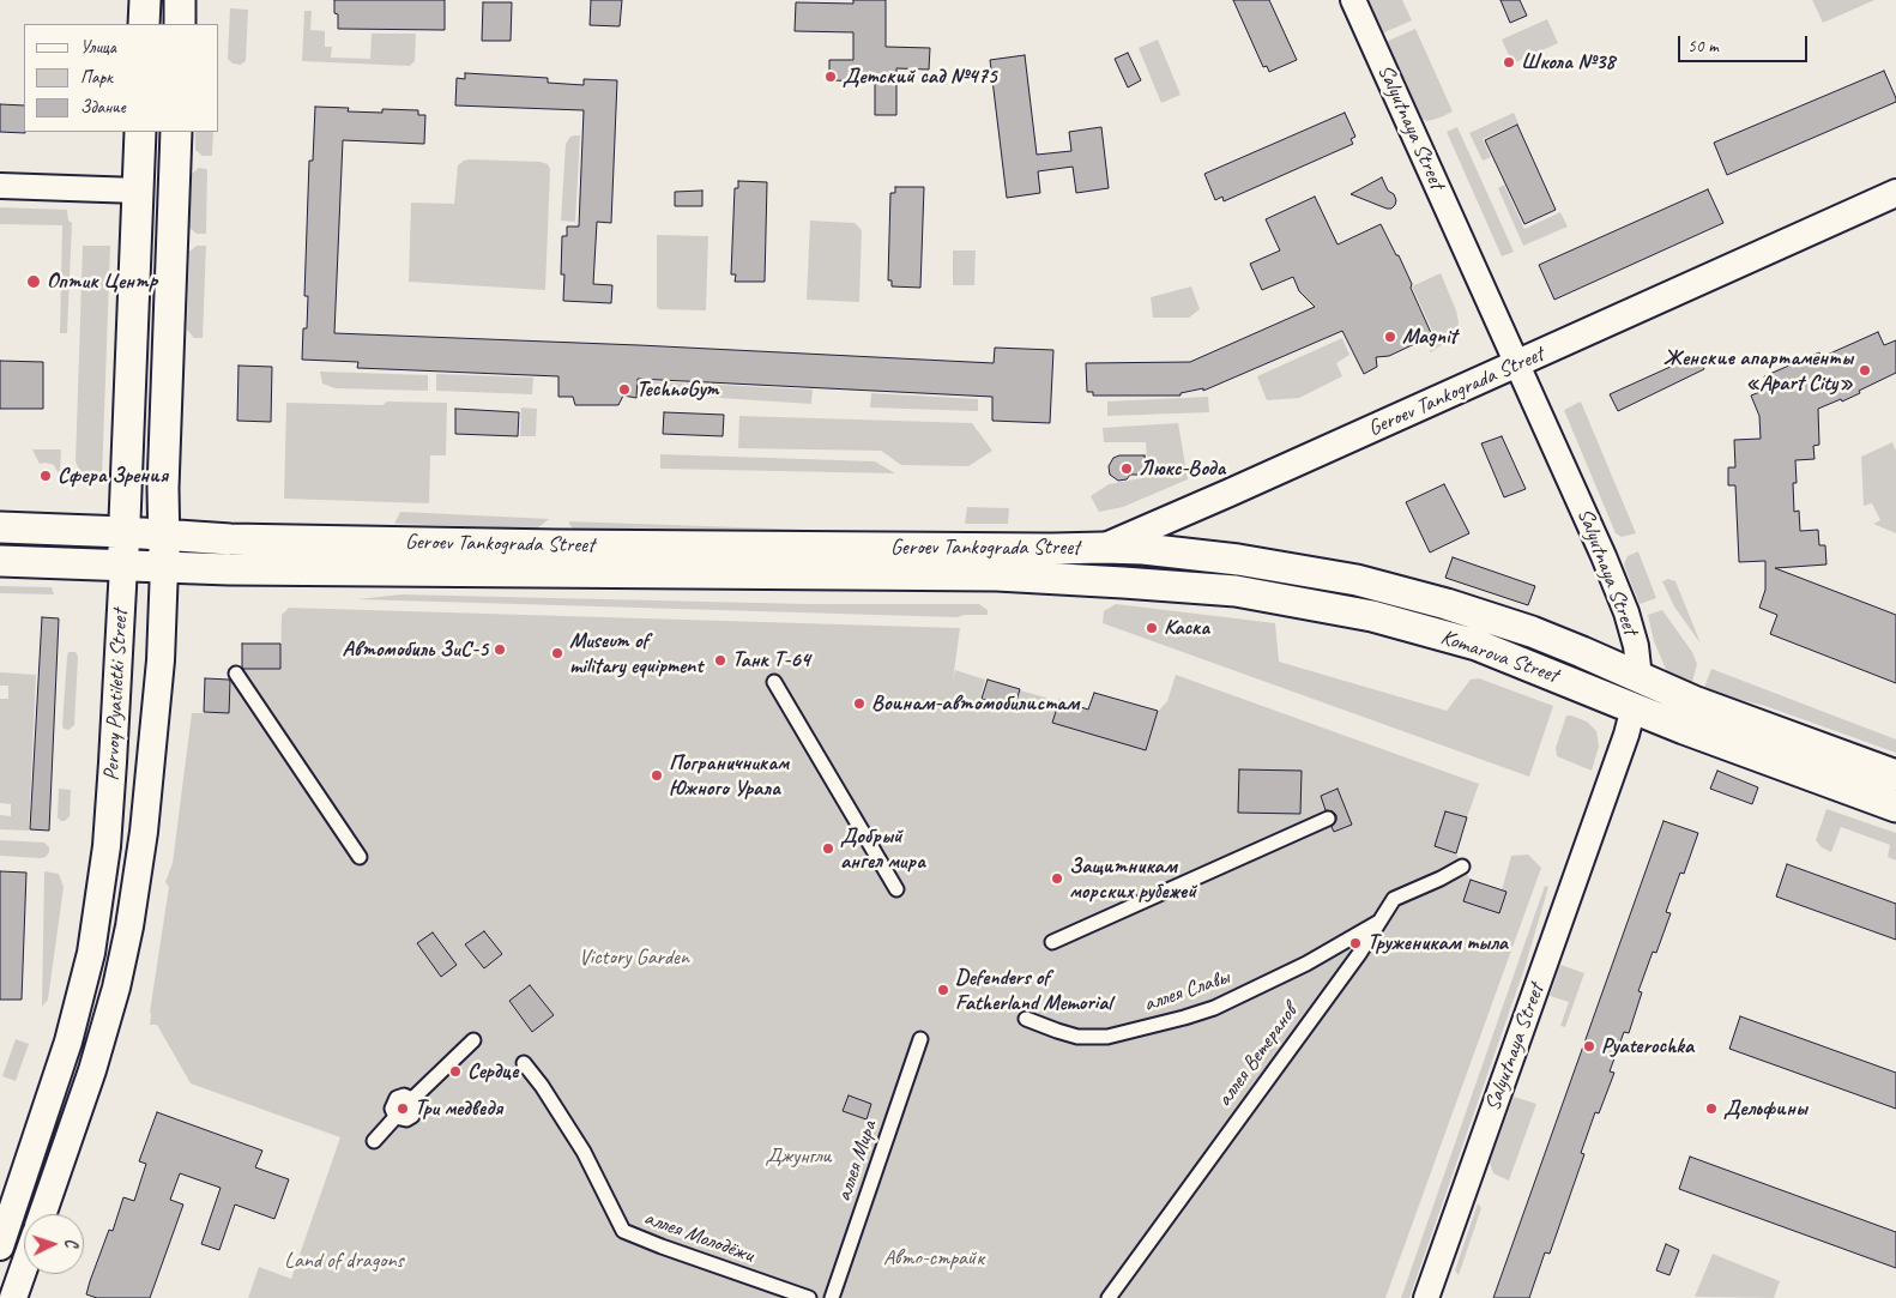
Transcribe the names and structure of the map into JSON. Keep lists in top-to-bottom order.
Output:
{
  "streets": {
    "main road": [
      "Salyutnaya Street",
      "Geroev Tankograda Street",
      "Komarova Street",
      "Pervoy Pyatiletki Street"
    ],
    "street": [
      "аллея Славы",
      "аллея Ветеранов",
      "аллея Мира",
      "аллея Молодёжи"
    ]
  },
  "crossings": [
    ["Salyutnaya Street", "Geroev Tankograda Street"],
    ["Salyutnaya Street", "Komarova Street"],
    ["Geroev Tankograda Street", "Komarova Street"],
    ["Geroev Tankograda Street", "Pervoy Pyatiletki Street"],
    ["аллея Славы", "аллея Ветеранов"]
  ],
  "parks": [
    "Victory Garden",
    "Джунгли",
    "Авто-страйк",
    "Land of dragons"
  ],
  "places": [
    "Школа №38",
    "Детский сад №475",
    "Оптик Центр",
    "Magnit",
    "Женские апартаменты «Apart City»",
    "TechnoGym",
    "Люкс-Вода",
    "Сфера Зрения",
    "Каска",
    "Автомобиль ЗиС-5",
    "Museum of military equipment",
    "Танк Т-64",
    "Воинам-автомобилистам",
    "Пограничникам Южного Урала",
    "Добрый ангел мира",
    "Защитникам морских рубежей",
    "Труженикам тыла",
    "Defenders of Fatherland Memorial",
    "Pyaterochka",
    "Сердце",
    "Три медведя",
    "Дельфины"
  ],
  "legend": ["Улица", "Парк", "Здание"],
  "scale_bar": "50 m",
  "north": "right"
}
